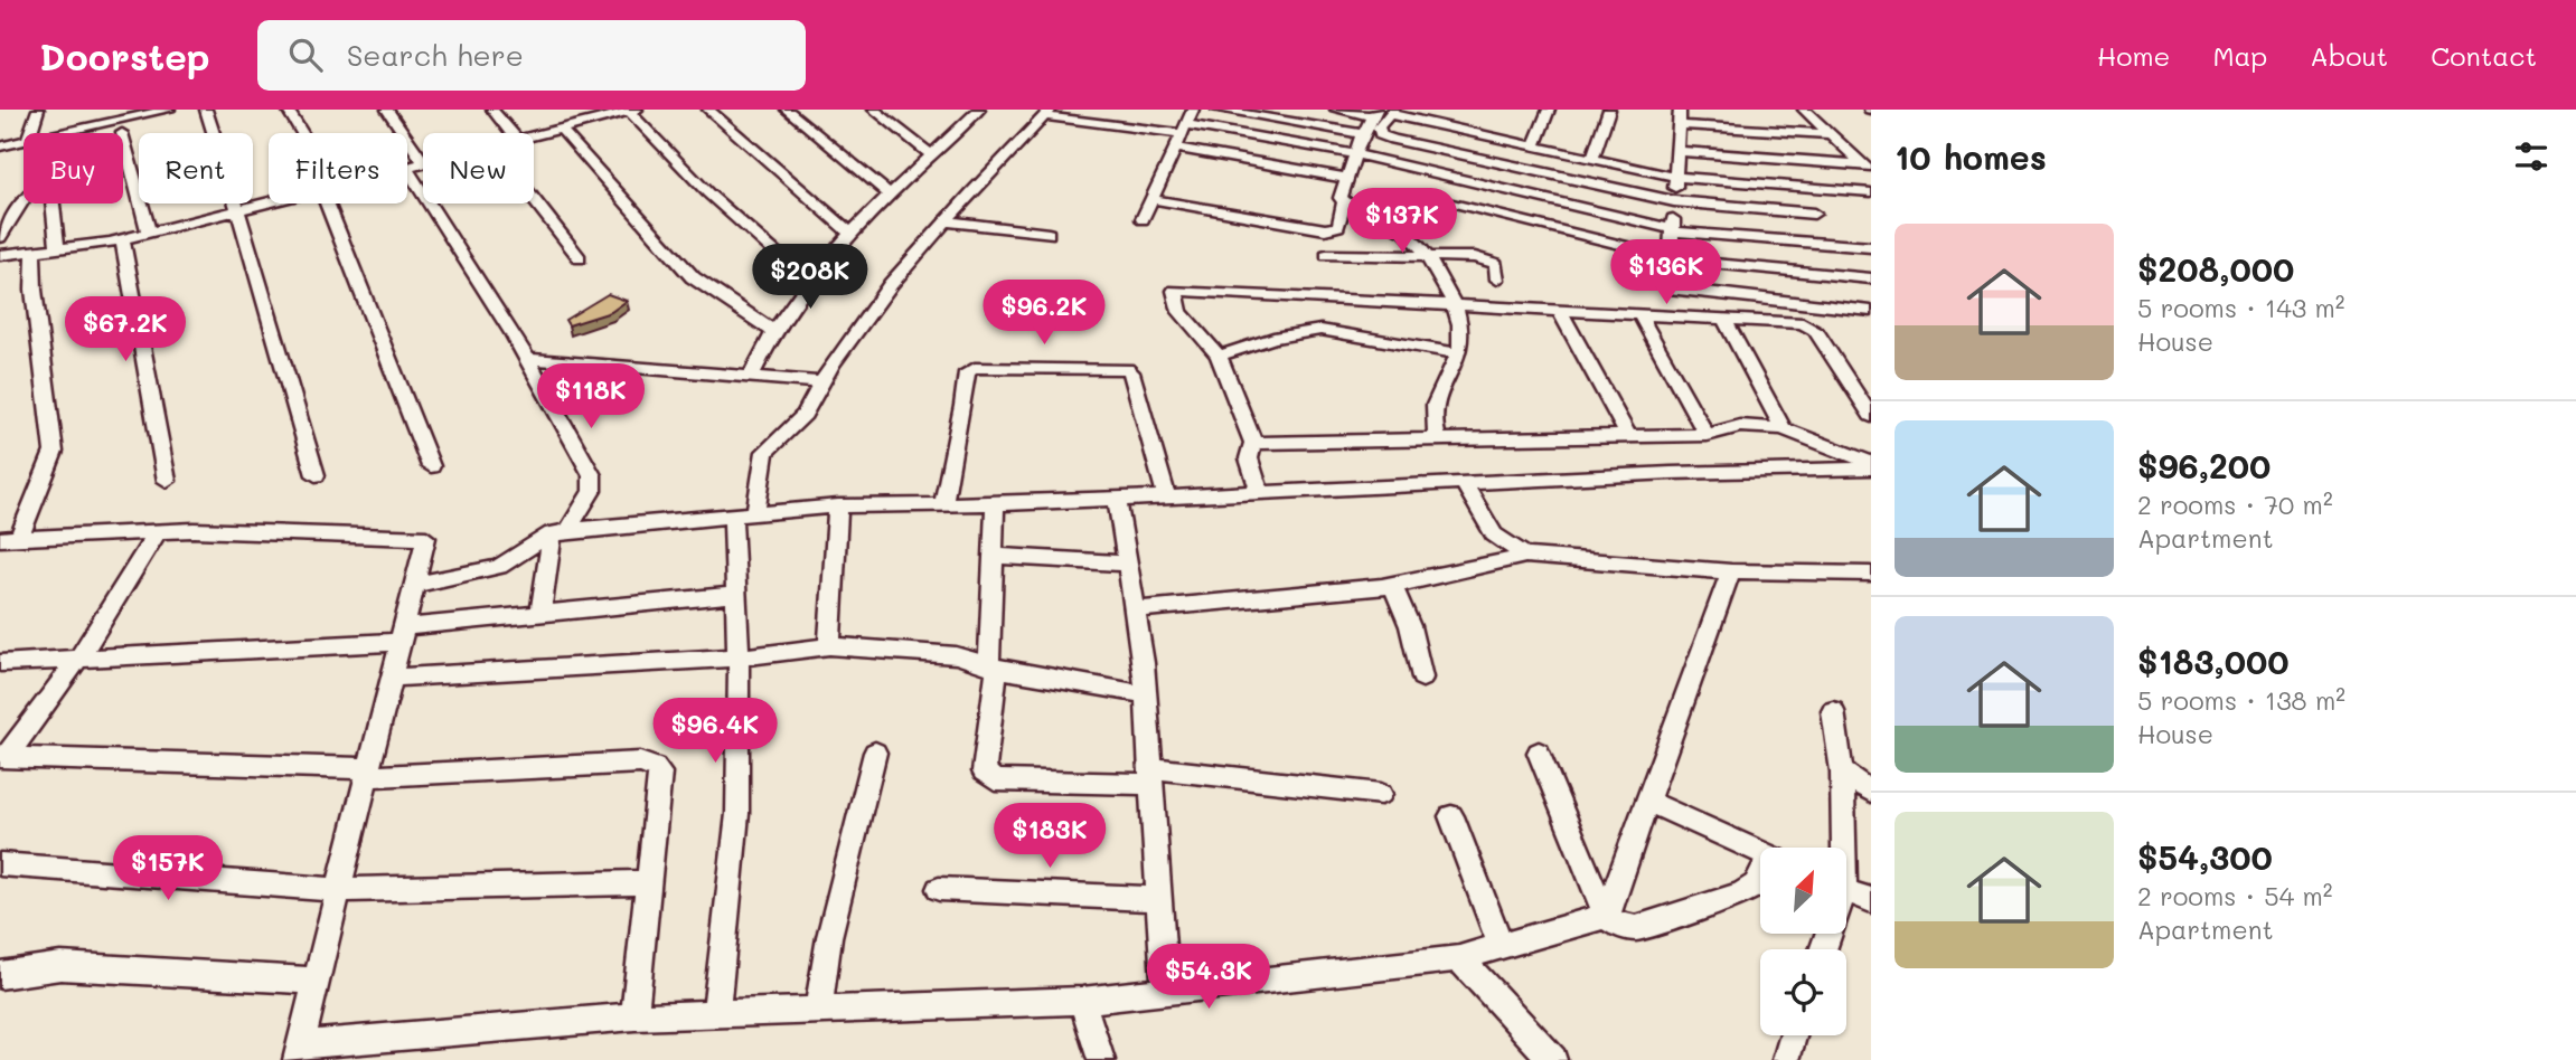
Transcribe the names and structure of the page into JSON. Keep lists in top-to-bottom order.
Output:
{
  "north": "top right",
  "page": {
    "header": "Doorstep",
    "search": "Search here",
    "nav": [
      "Home",
      "Map",
      "About",
      "Contact"
    ],
    "heading": "10 homes",
    "chip": [
      "Buy",
      "Rent",
      "Filters",
      "New"
    ],
    "price": [
      "$137K",
      "$136K",
      "$208K",
      "$96.2K",
      "$67.2K",
      "$118K",
      "$96.4K",
      "$183K",
      "$157K",
      "$54.3K"
    ],
    "list": [
      {
        "name": "$208,000",
        "note": "5 rooms · 143 m² · House"
      },
      {
        "name": "$96,200",
        "note": "2 rooms · 70 m² · Apartment"
      },
      {
        "name": "$183,000",
        "note": "5 rooms · 138 m² · House"
      },
      {
        "name": "$54,300",
        "note": "2 rooms · 54 m² · Apartment"
      }
    ]
  }
}
